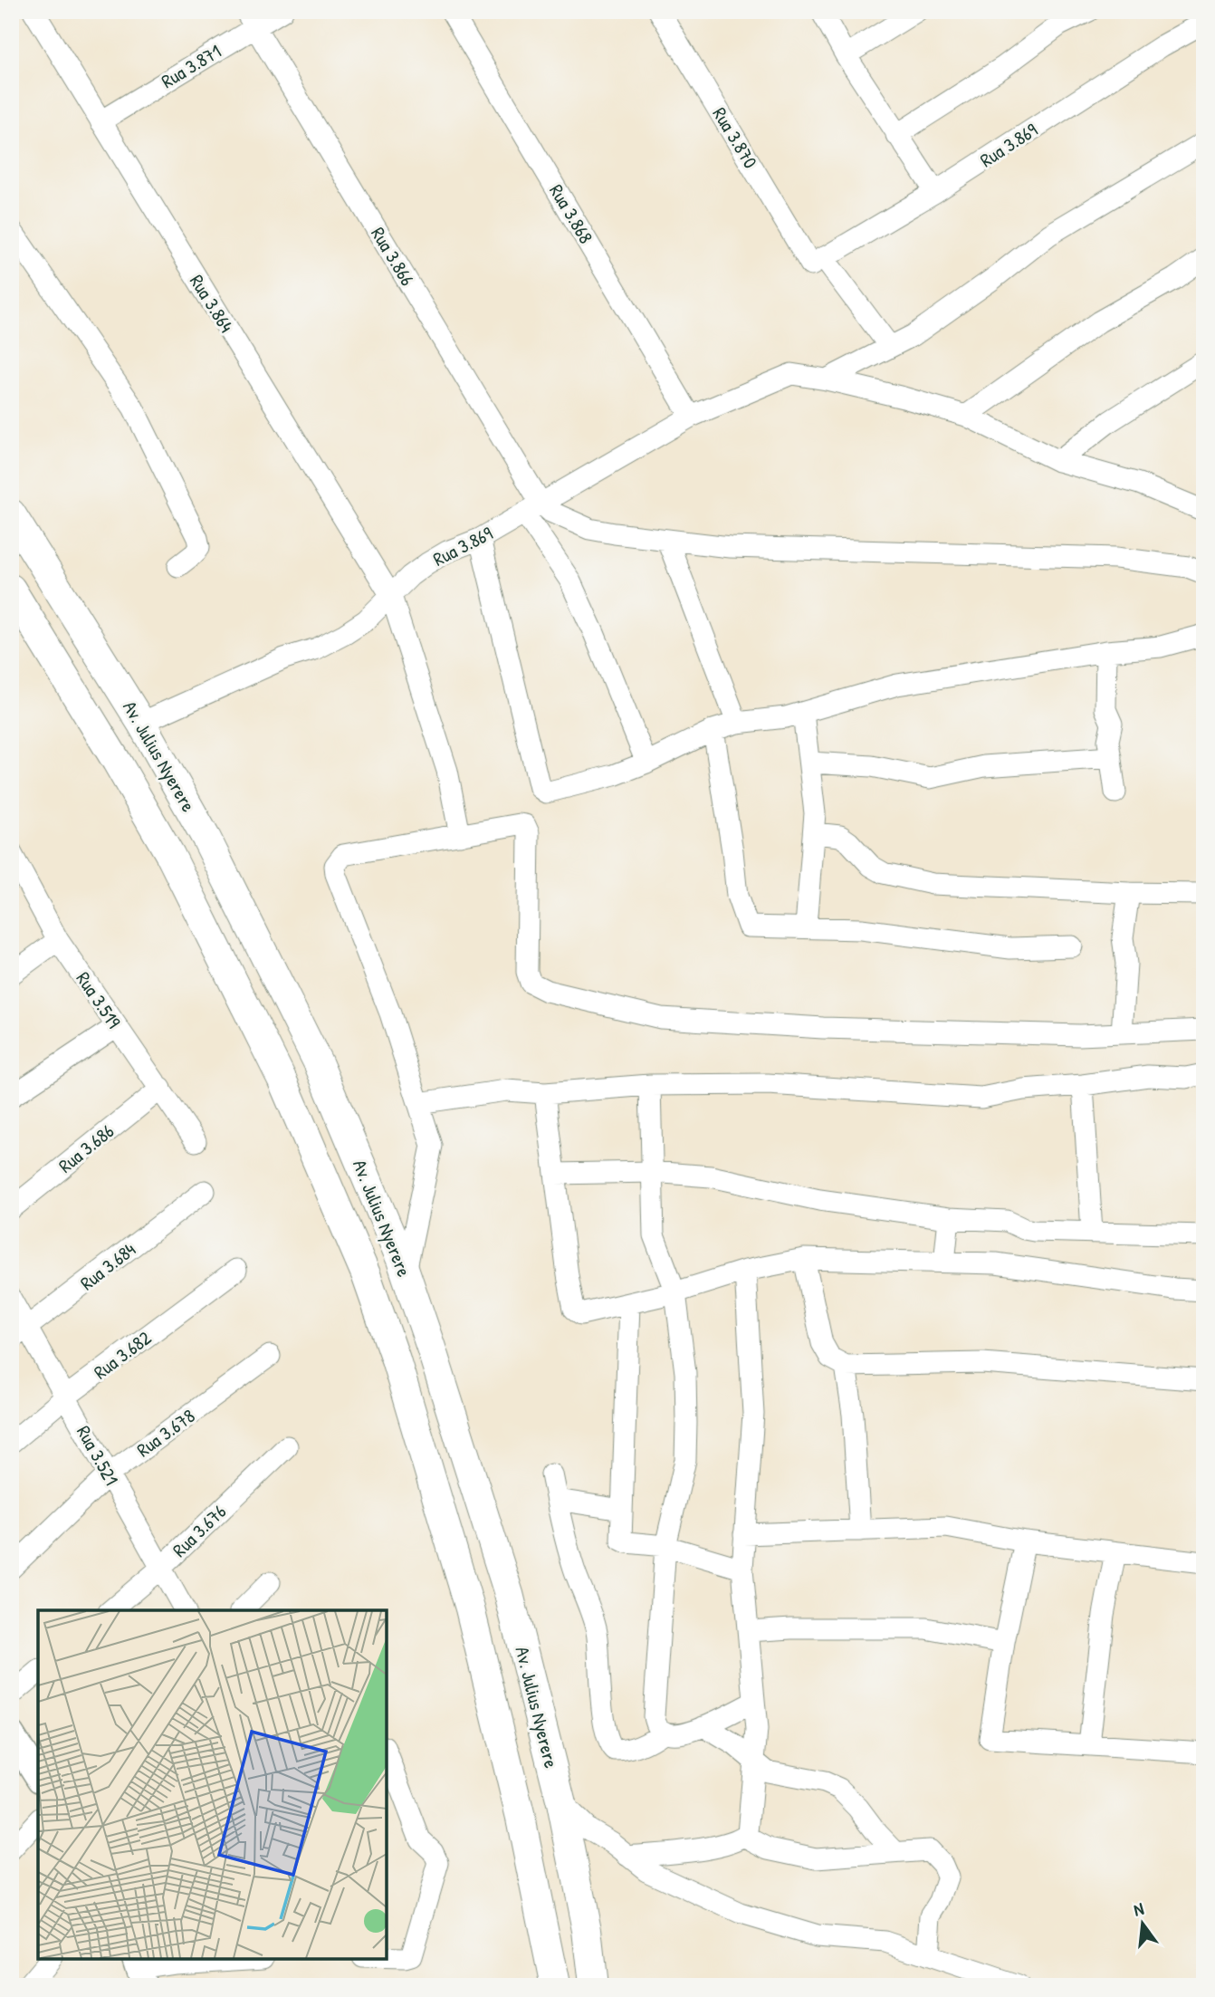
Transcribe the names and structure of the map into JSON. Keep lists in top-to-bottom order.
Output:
{
  "streets": {
    "main road": ["Av. Julius Nyerere"],
    "street": [
      "Rua 3.871",
      "Rua 3.870",
      "Rua 3.869",
      "Rua 3.868",
      "Rua 3.866",
      "Rua 3.864",
      "Rua 3.519",
      "Rua 3.686",
      "Rua 3.684",
      "Rua 3.682",
      "Rua 3.678",
      "Rua 3.521",
      "Rua 3.676"
    ]
  },
  "crossings": [
    ["Rua 3.871", "Rua 3.866"],
    ["Rua 3.871", "Rua 3.864"],
    ["Rua 3.870", "Rua 3.869"],
    ["Rua 3.869", "Rua 3.868"],
    ["Rua 3.869", "Rua 3.866"],
    ["Rua 3.869", "Rua 3.864"],
    ["Rua 3.869", "Av. Julius Nyerere"],
    ["Rua 3.519", "Rua 3.686"],
    ["Rua 3.684", "Rua 3.521"],
    ["Rua 3.682", "Rua 3.521"],
    ["Rua 3.678", "Rua 3.521"],
    ["Rua 3.521", "Rua 3.676"]
  ],
  "north": "top"
}
